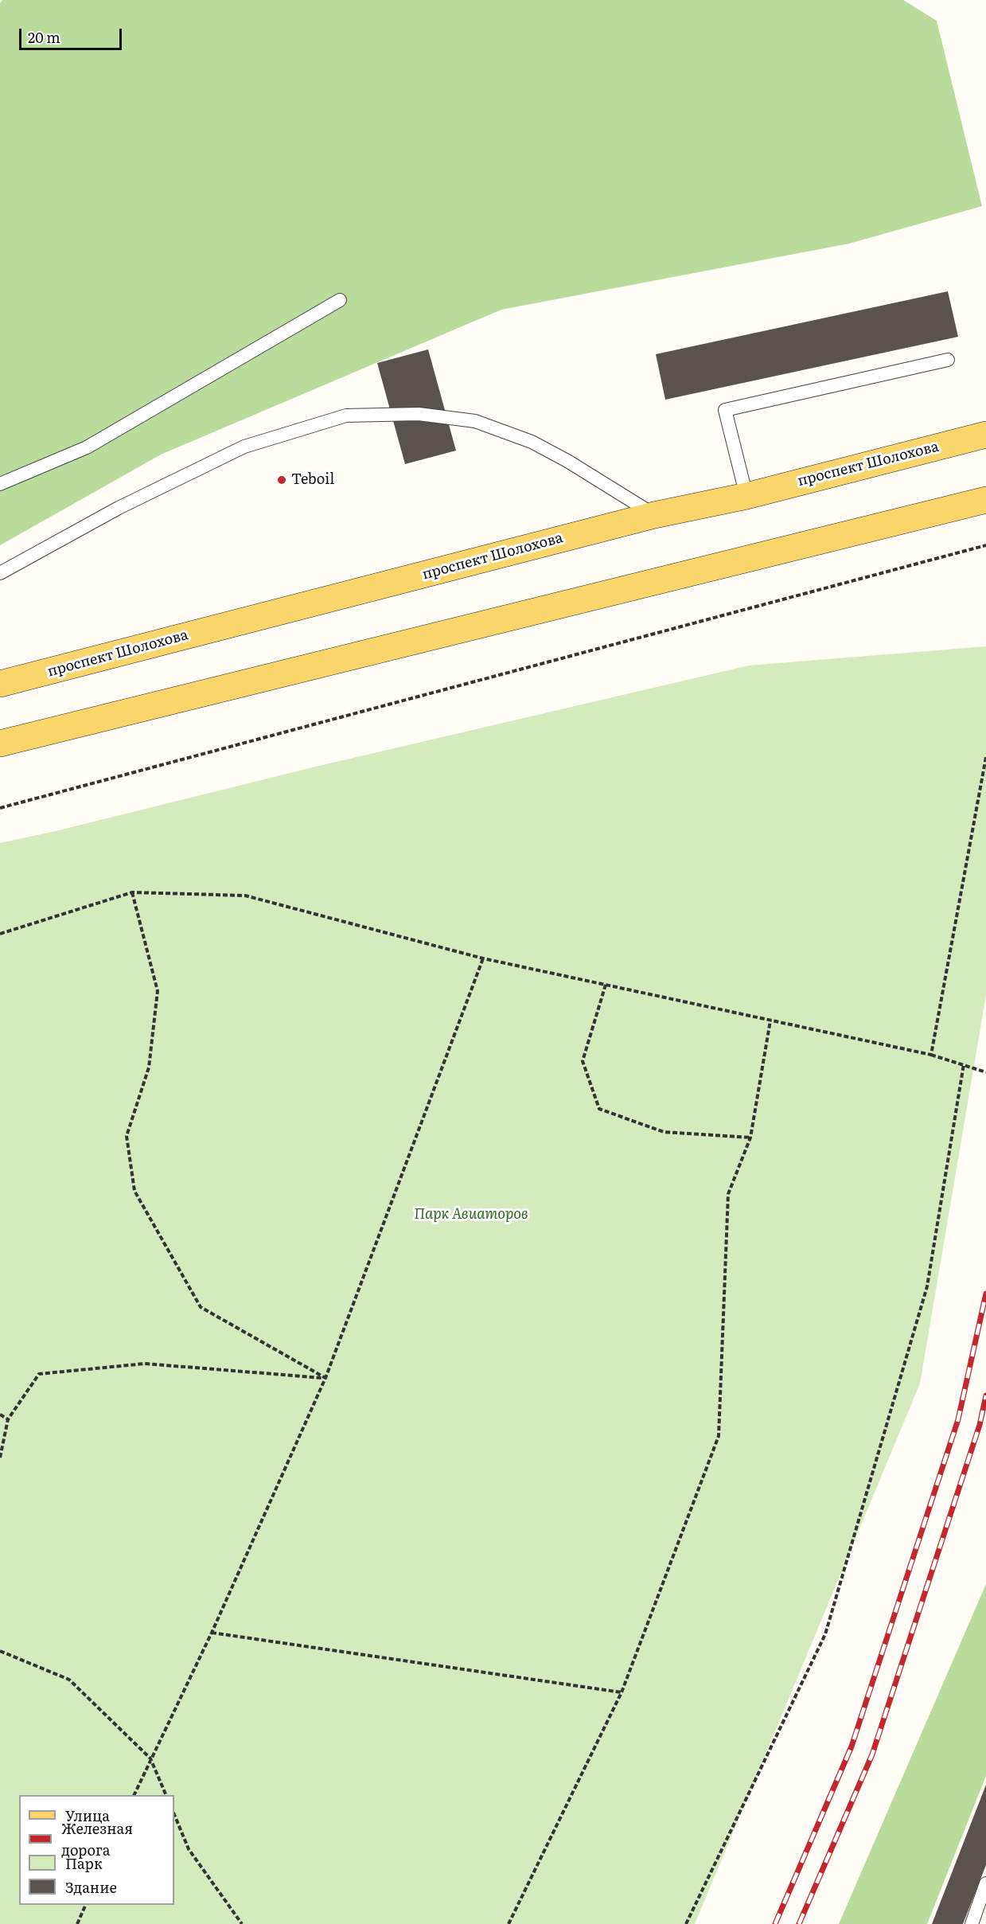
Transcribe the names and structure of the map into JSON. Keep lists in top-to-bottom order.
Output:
{
  "streets": {
    "main road": ["проспект Шолохова"]
  },
  "parks": ["Парк Авиаторов"],
  "places": ["Teboil"],
  "legend": [
    "Улица",
    "Железная дорога",
    "Парк",
    "Здание"
  ],
  "scale_bar": "20 m"
}
